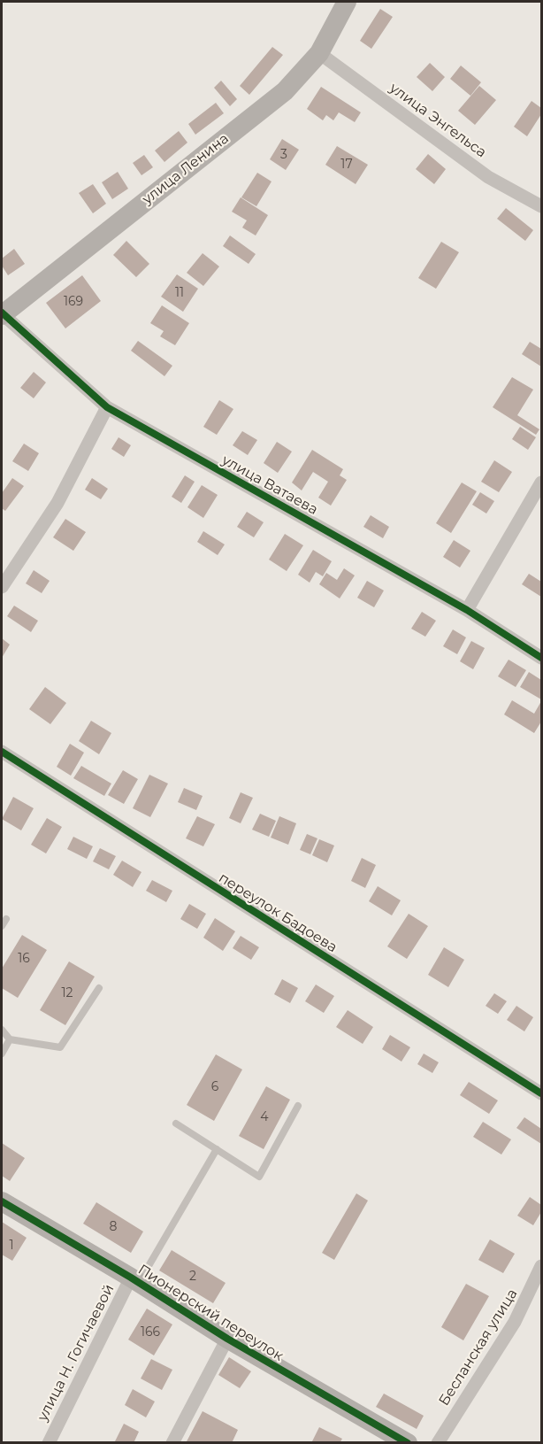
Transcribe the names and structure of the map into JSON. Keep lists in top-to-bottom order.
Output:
{
  "streets": {
    "street": [
      "улица Энгельса",
      "улица Ленина",
      "улица Ватаева",
      "переулок Бадоева",
      "Пионерский переулок",
      "Бесланская улица",
      "улица Н. Гогичаевой"
    ]
  },
  "crossings": [
    ["улица Энгельса", "улица Ленина"],
    ["улица Ленина", "улица Ватаева"],
    ["Пионерский переулок", "улица Н. Гогичаевой"]
  ],
  "house_numbers": [
    "3",
    "17",
    "11",
    "169",
    "16",
    "12",
    "6",
    "4",
    "8",
    "1",
    "2",
    "166"
  ]
}
